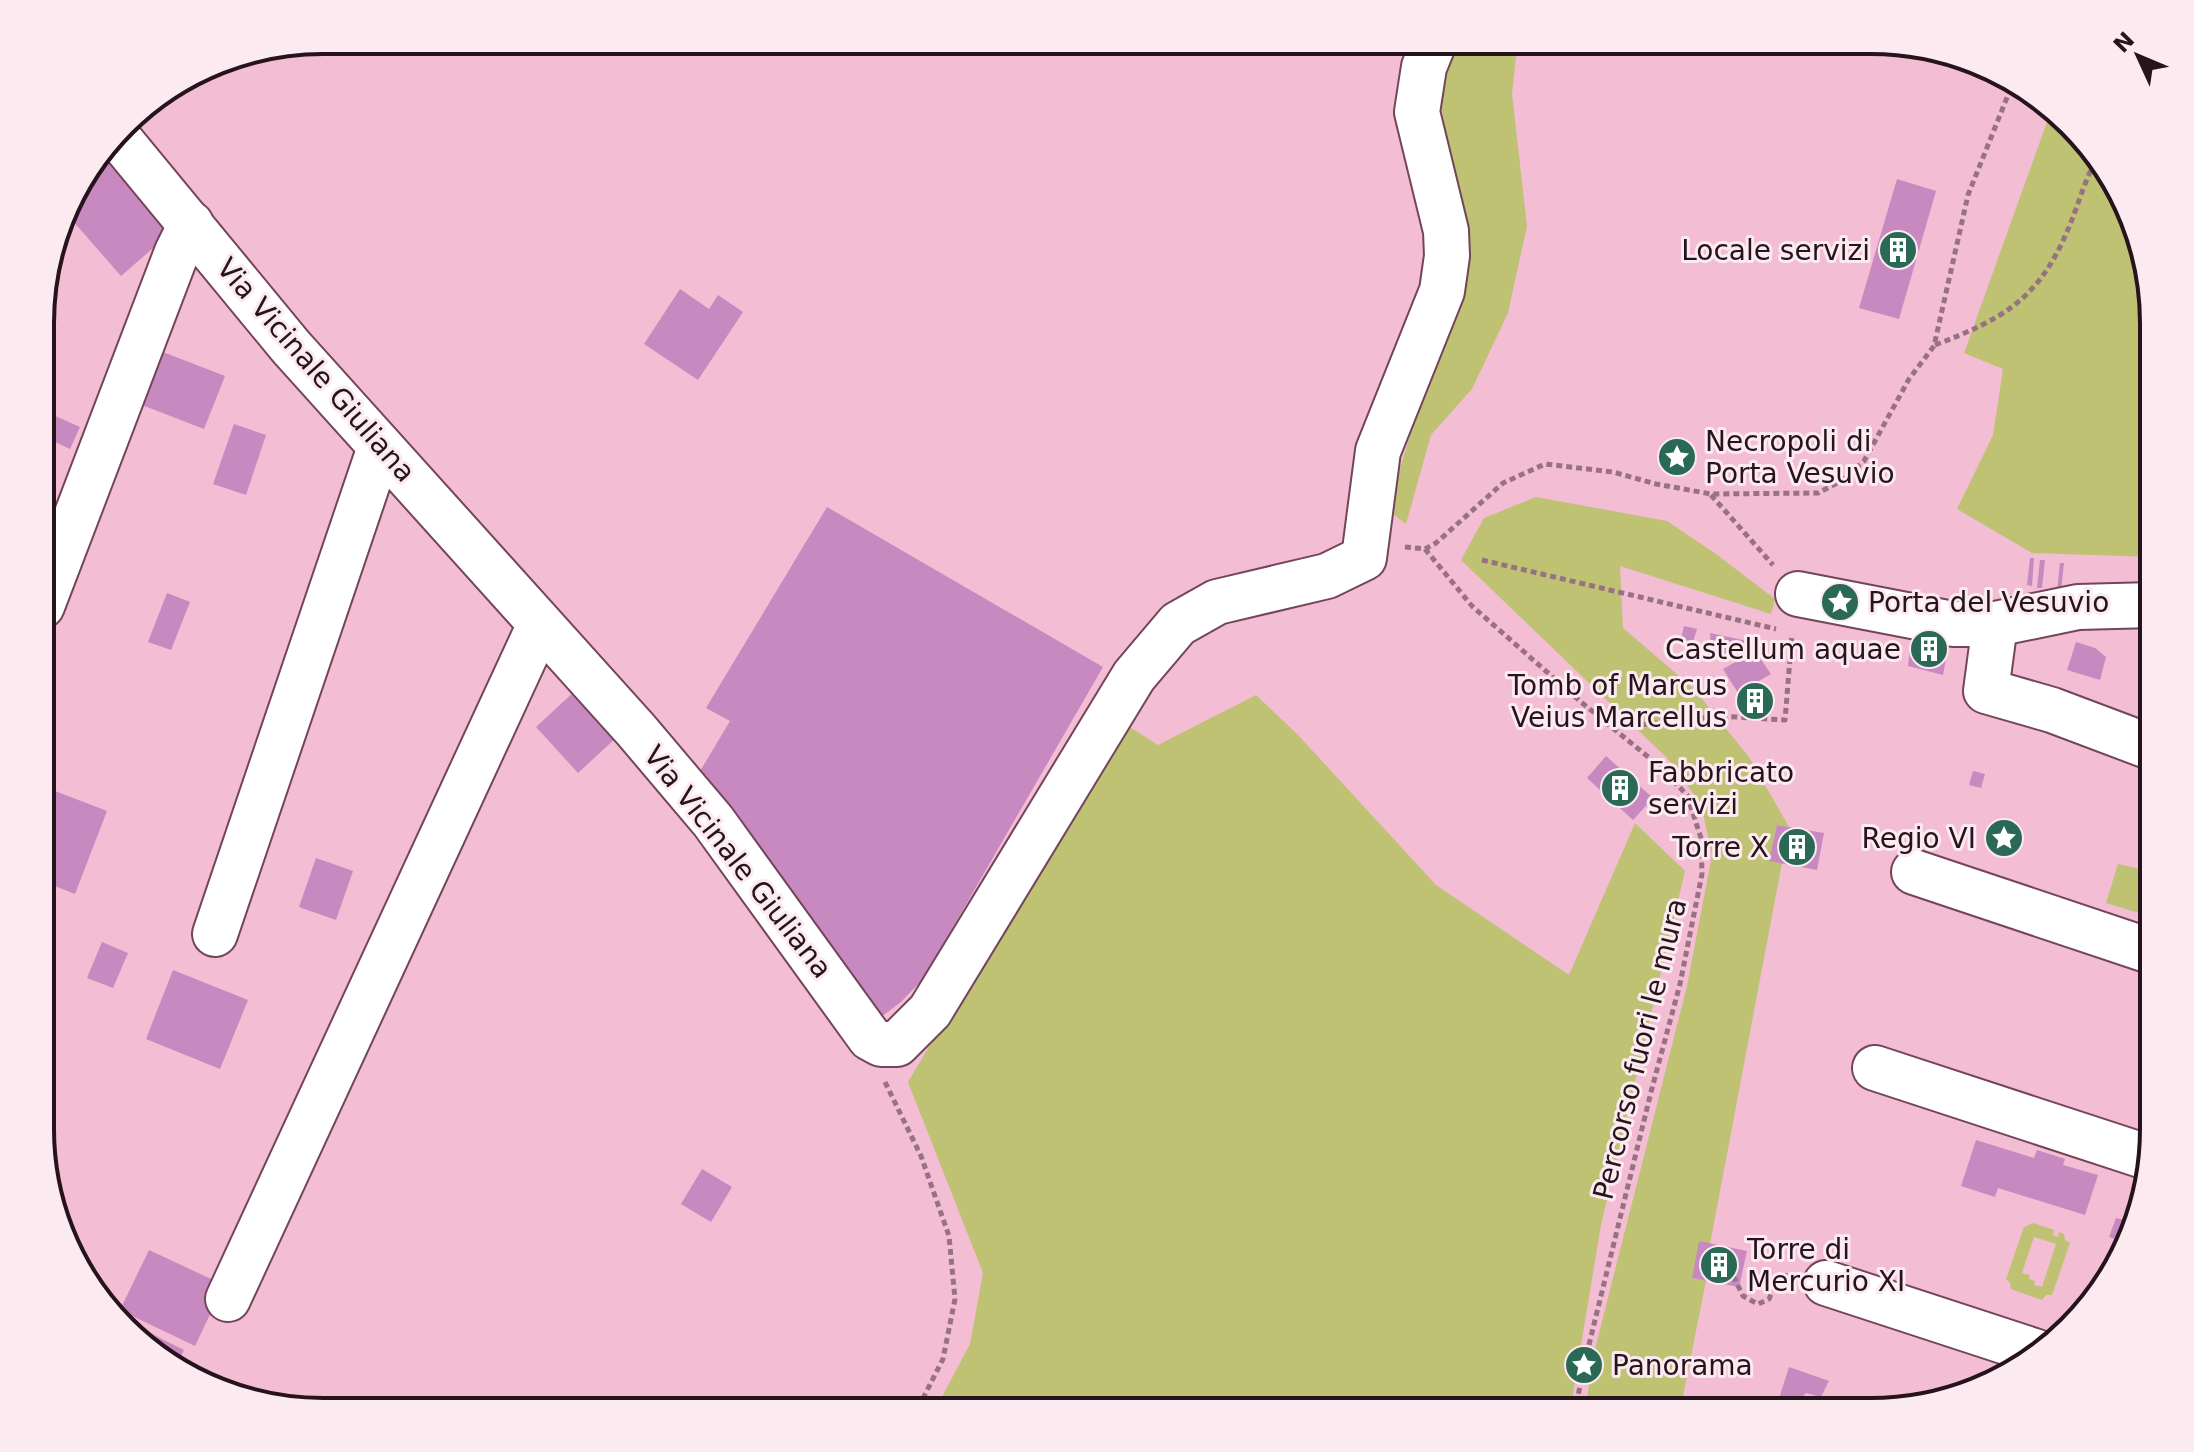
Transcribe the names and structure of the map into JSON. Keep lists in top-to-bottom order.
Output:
{
  "streets": {
    "street": ["Via Vicinale Giuliana"],
    "path": ["Percorso fuori le mura"]
  },
  "places": {
    "building": [
      "Locale servizi",
      "Castellum aquae",
      "Tomb of Marcus Veius Marcellus",
      "Fabbricato servizi",
      "Torre X",
      "Torre di Mercurio XI"
    ],
    "place": [
      "Necropoli di Porta Vesuvio",
      "Porta del Vesuvio",
      "Regio VI",
      "Panorama"
    ]
  },
  "north": "top left"
}
